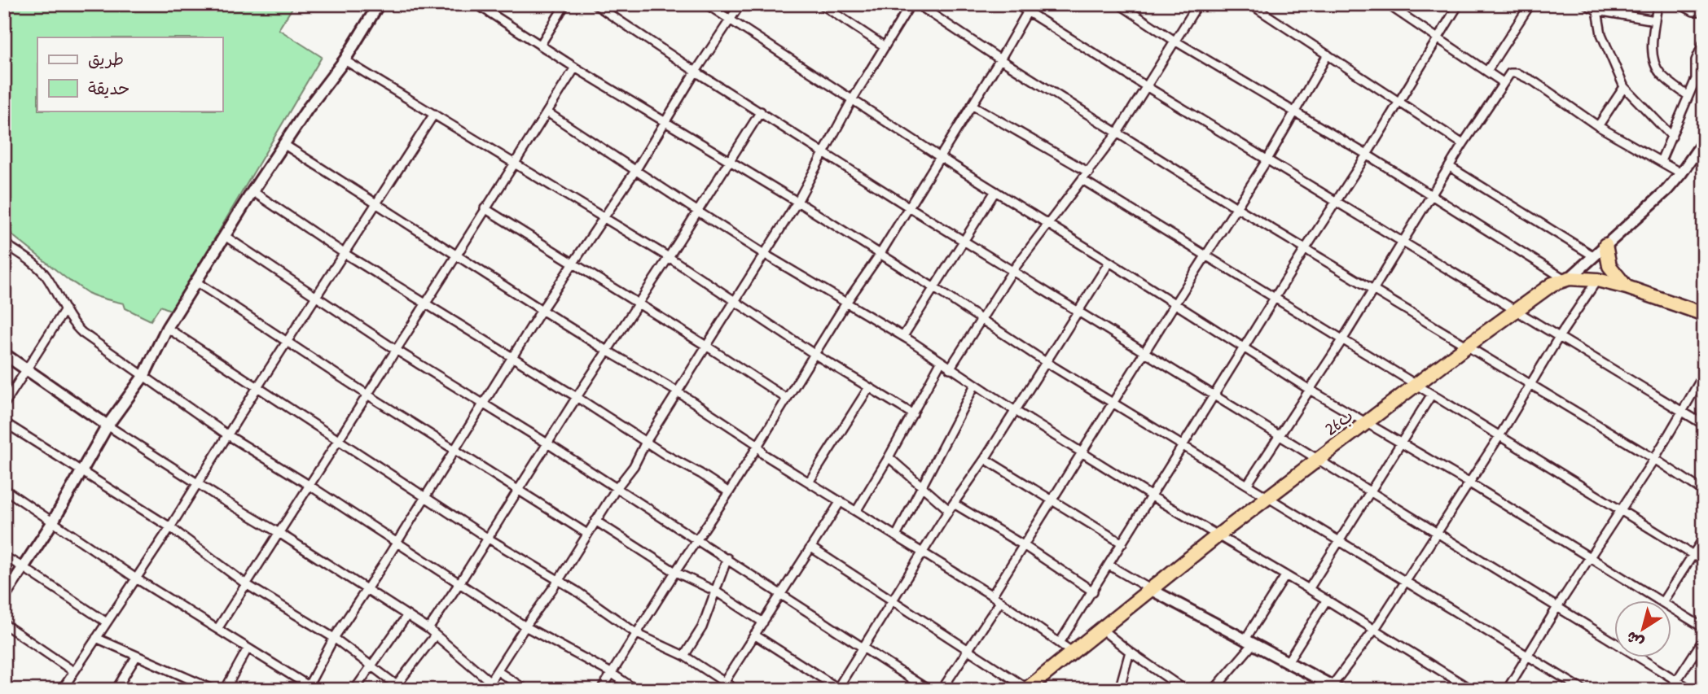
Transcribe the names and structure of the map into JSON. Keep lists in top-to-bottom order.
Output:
{
  "streets": {
    "highway": ["26ب"]
  },
  "legend": ["طريق", "حديقة"],
  "north": "bottom left"
}
